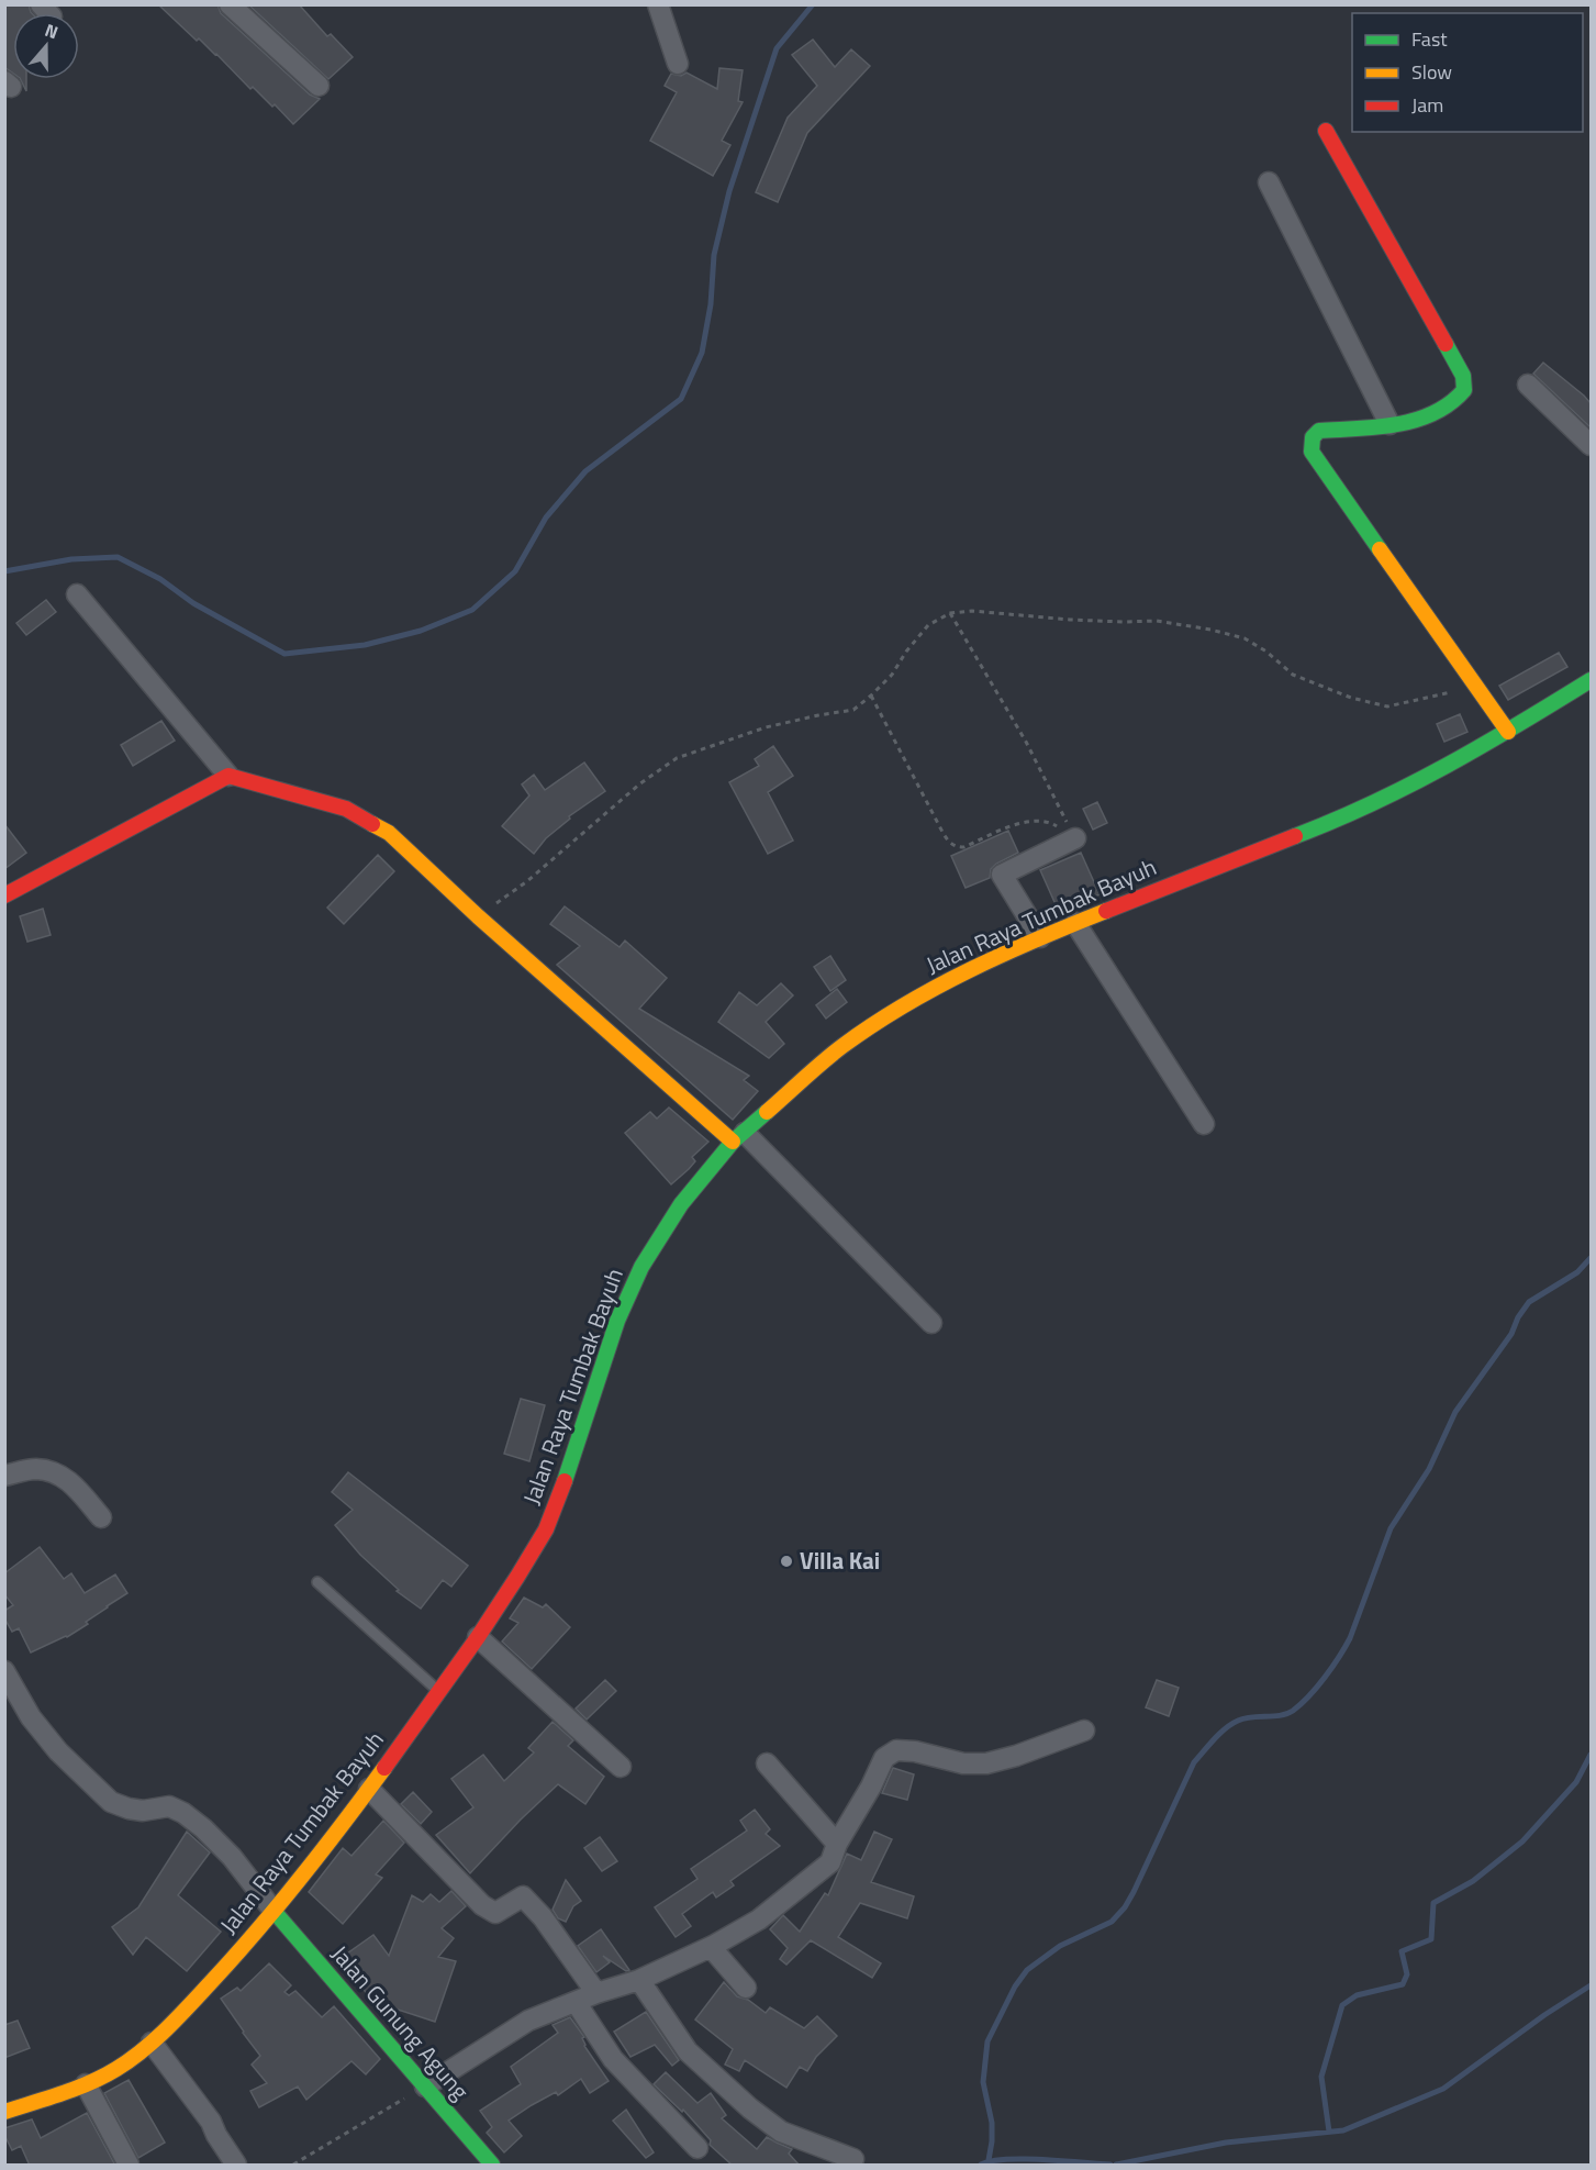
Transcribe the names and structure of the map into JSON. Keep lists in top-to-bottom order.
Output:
{
  "streets": {
    "street": ["Jalan Raya Tumbak Bayuh", "Jalan Gunung Agung"]
  },
  "crossings": [
    ["Jalan Raya Tumbak Bayuh", "Jalan Gunung Agung"]
  ],
  "places": ["Villa Kai"],
  "legend": ["Fast", "Slow", "Jam"],
  "north": "top"
}
